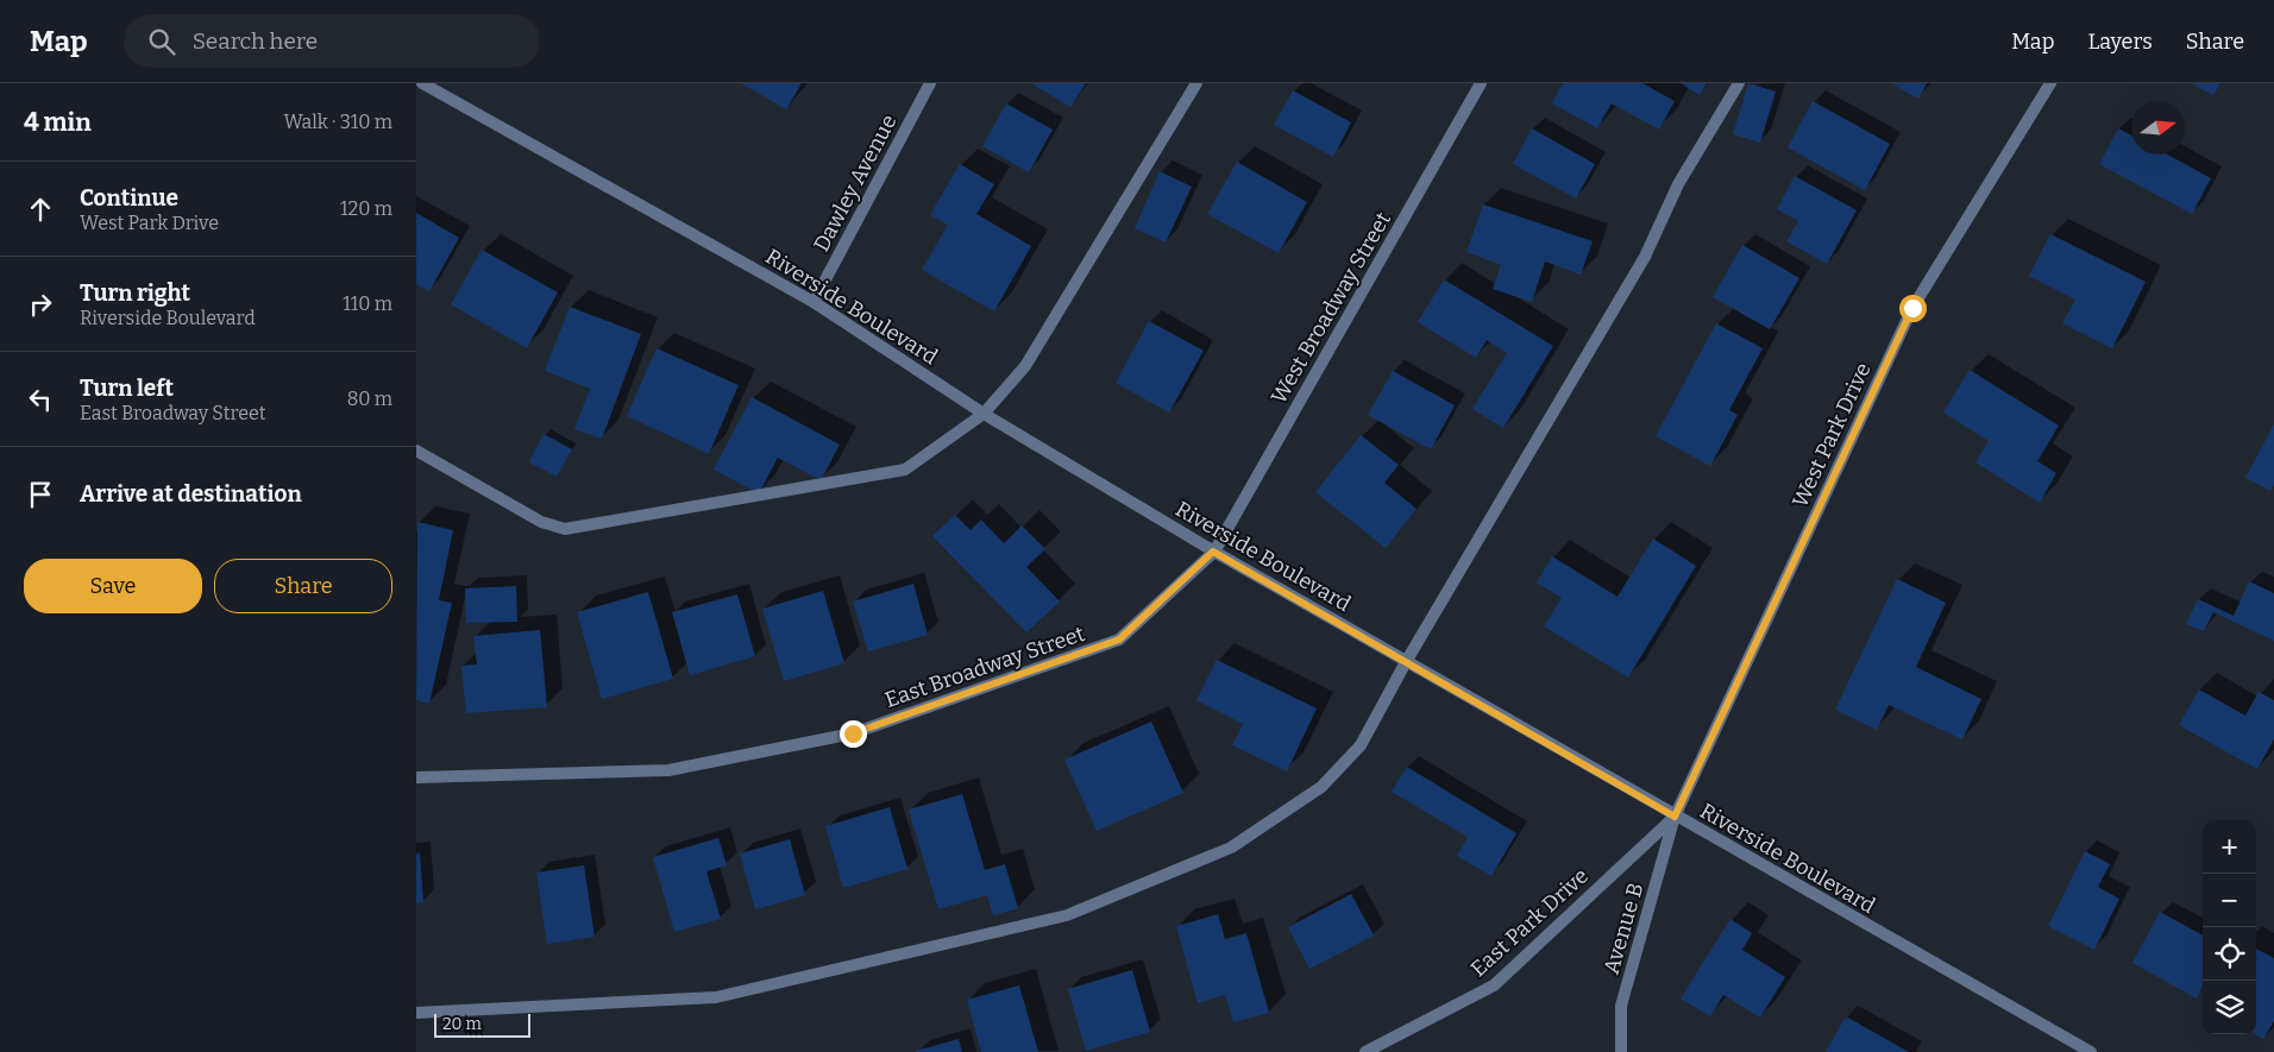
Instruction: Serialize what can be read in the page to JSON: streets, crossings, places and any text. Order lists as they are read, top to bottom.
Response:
{
  "streets": {
    "street": [
      "Dawley Avenue",
      "Riverside Boulevard",
      "West Broadway Street",
      "West Park Drive",
      "East Broadway Street",
      "East Park Drive",
      "Avenue B"
    ]
  },
  "crossings": [
    ["Dawley Avenue", "Riverside Boulevard"],
    ["Riverside Boulevard", "West Broadway Street"],
    ["Riverside Boulevard", "West Park Drive"],
    ["Riverside Boulevard", "East Broadway Street"],
    ["Riverside Boulevard", "East Park Drive"],
    ["Riverside Boulevard", "Avenue B"],
    ["West Broadway Street", "East Broadway Street"],
    ["West Park Drive", "East Park Drive"],
    ["West Park Drive", "Avenue B"],
    ["East Park Drive", "Avenue B"]
  ],
  "scale_bar": "20 m",
  "north": "right",
  "page": {
    "header": "Map",
    "search": "Search here",
    "nav": ["Map", "Layers", "Share"],
    "heading": ["4 min", "Walk · 310 m"],
    "list": [
      ["Continue", "West Park Drive", "120 m"],
      ["Turn right", "Riverside Boulevard", "110 m"],
      ["Turn left", "East Broadway Street", "80 m"],
      "Arrive at destination"
    ],
    "buttons": ["Save", "Share"],
    "map_buttons": ["+", "−"],
    "scale": "20 m"
  }
}
